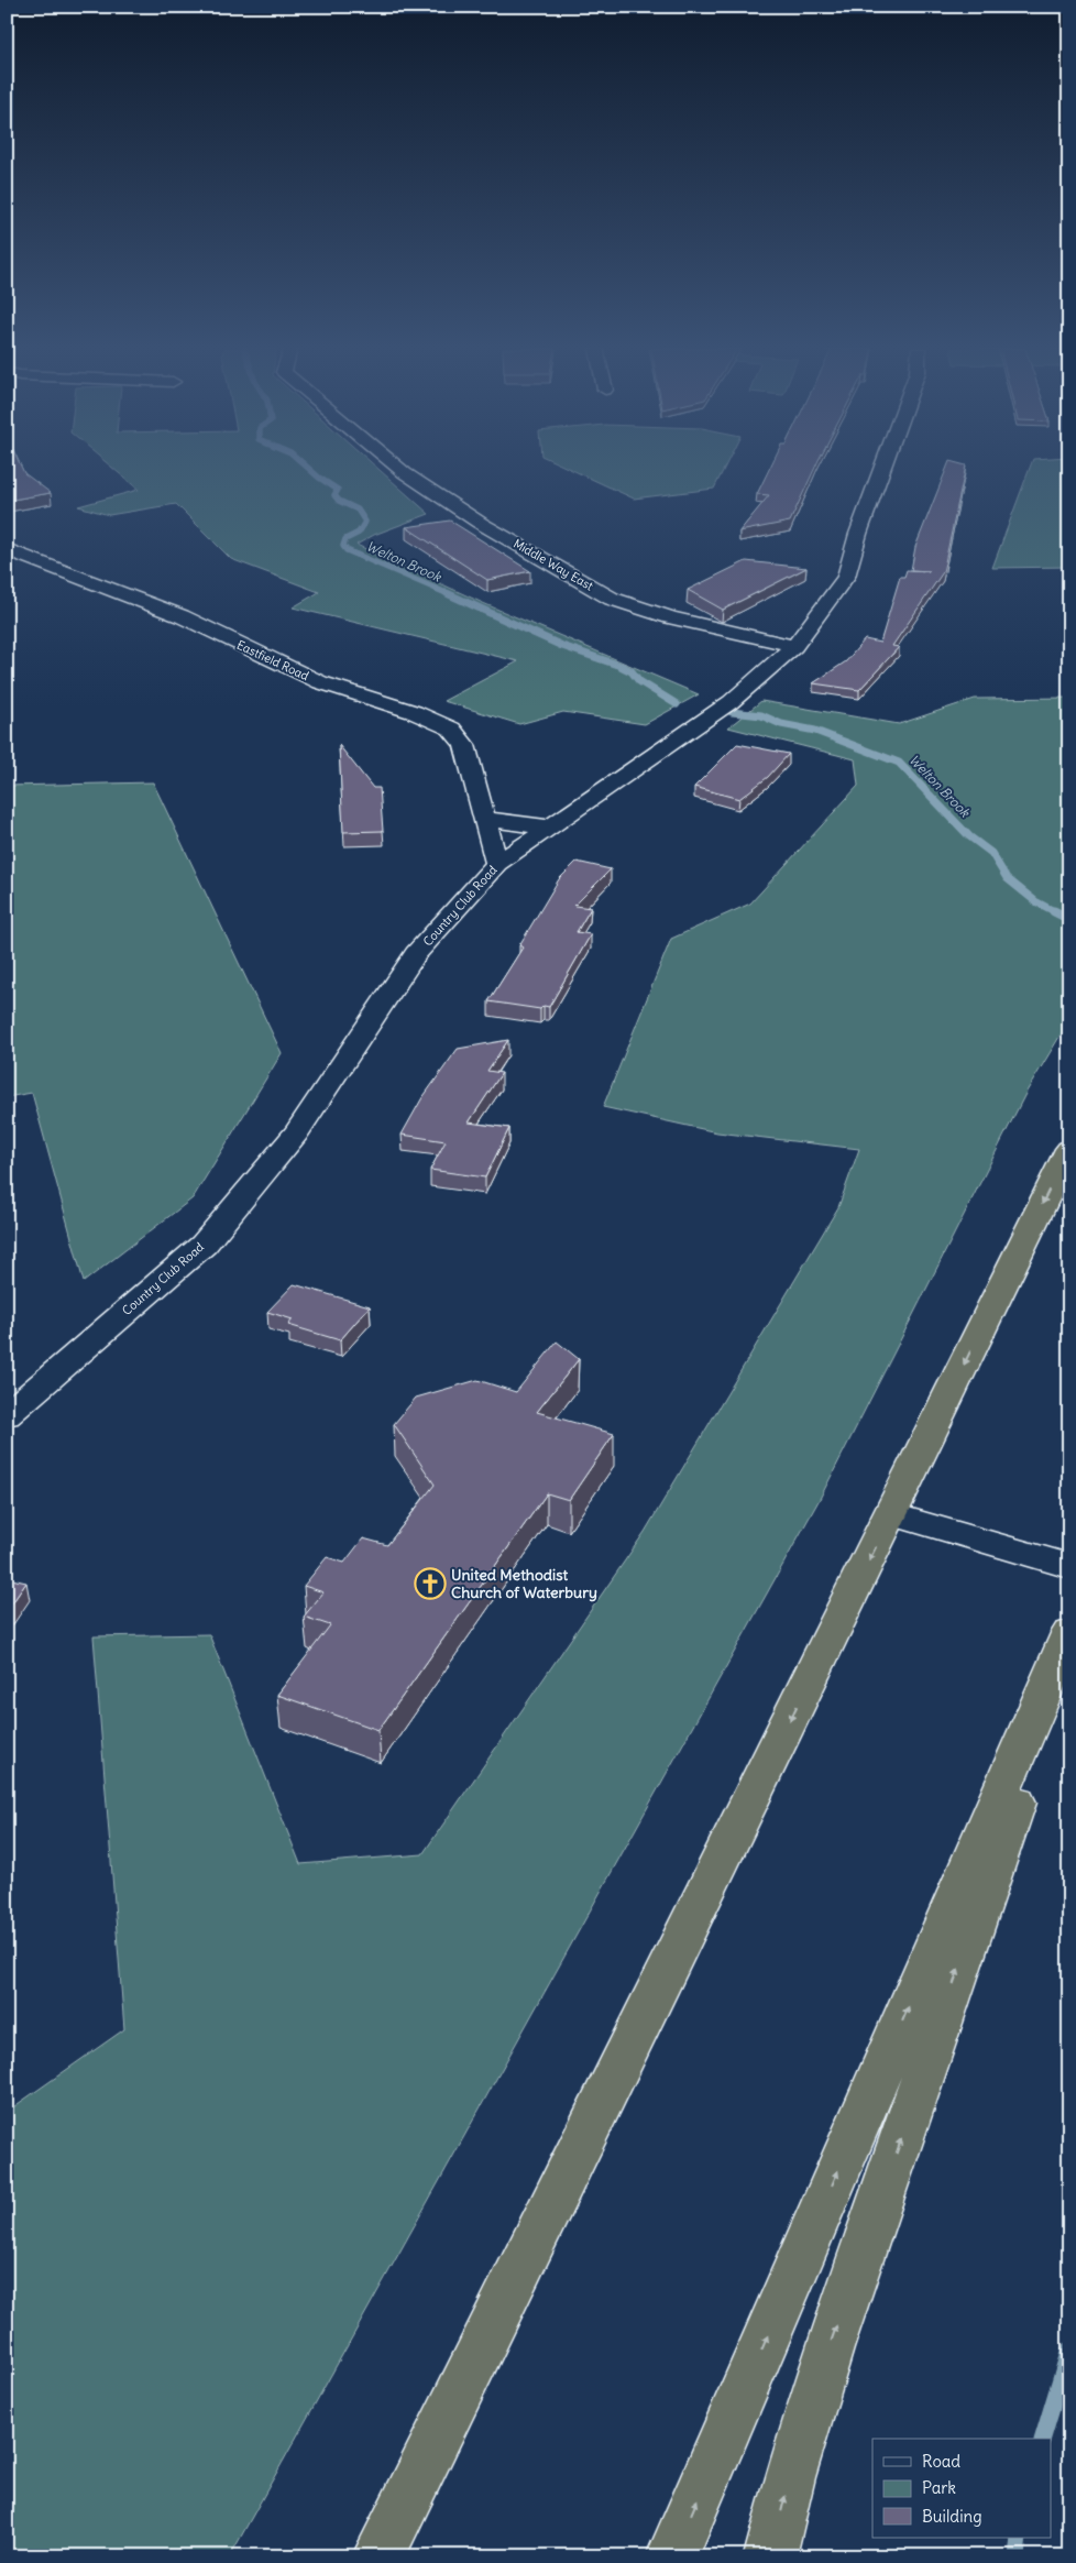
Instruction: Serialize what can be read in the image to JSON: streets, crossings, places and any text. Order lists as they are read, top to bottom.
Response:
{
  "streets": {
    "street": ["Middle Way East", "Eastfield Road", "Country Club Road"]
  },
  "crossings": [
    ["Middle Way East", "Country Club Road"],
    ["Eastfield Road", "Country Club Road"]
  ],
  "water": ["Welton Brook"],
  "places": {
    "church": ["United Methodist Church of Waterbury"]
  },
  "legend": ["Road", "Park", "Building"]
}
